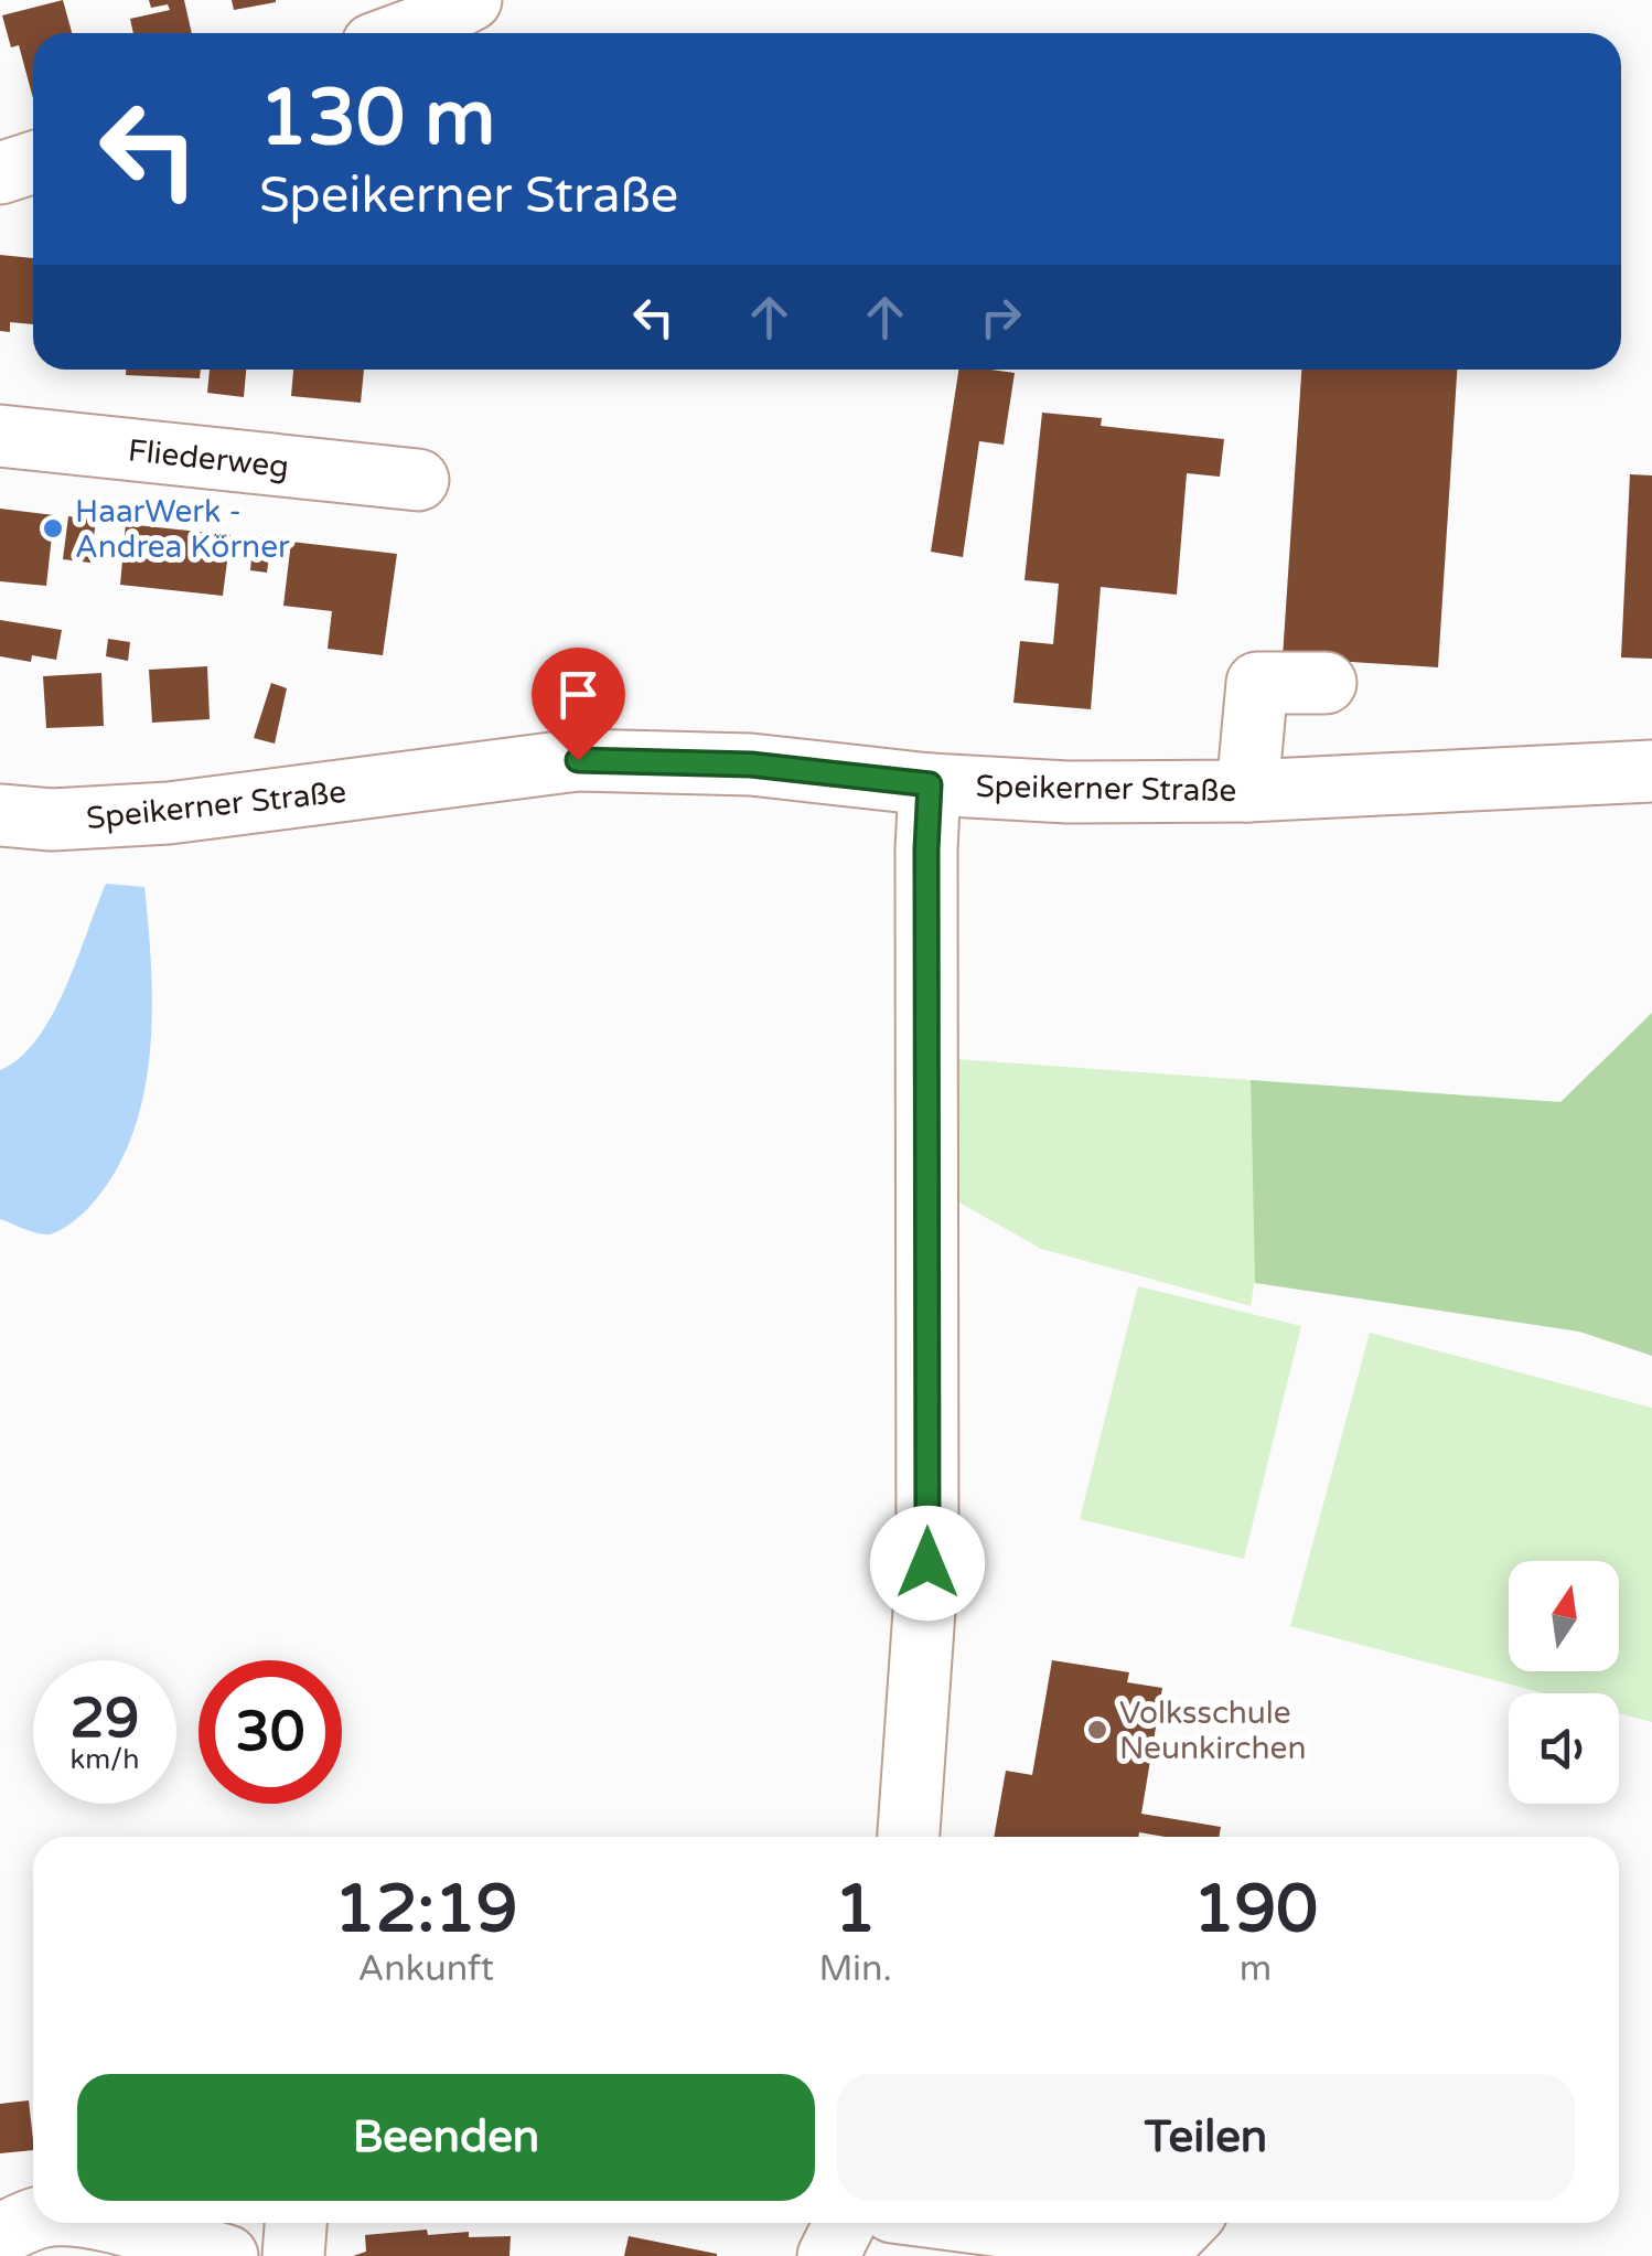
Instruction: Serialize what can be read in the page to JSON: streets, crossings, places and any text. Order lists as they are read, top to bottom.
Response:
{
  "streets": {
    "street": ["Fliederweg", "Speikerner Straße"]
  },
  "places": ["HaarWerk - Andrea Körner", "Volksschule Neunkirchen"],
  "north": "top",
  "page": {
    "turn": ["130 m", "Speikerner Straße"],
    "speed": "29 km/h",
    "limit": "30",
    "eta": [
      "12:19",
      "Ankunft",
      "1",
      "Min.",
      "190",
      "m"
    ],
    "buttons": ["Beenden", "Teilen"]
  }
}
